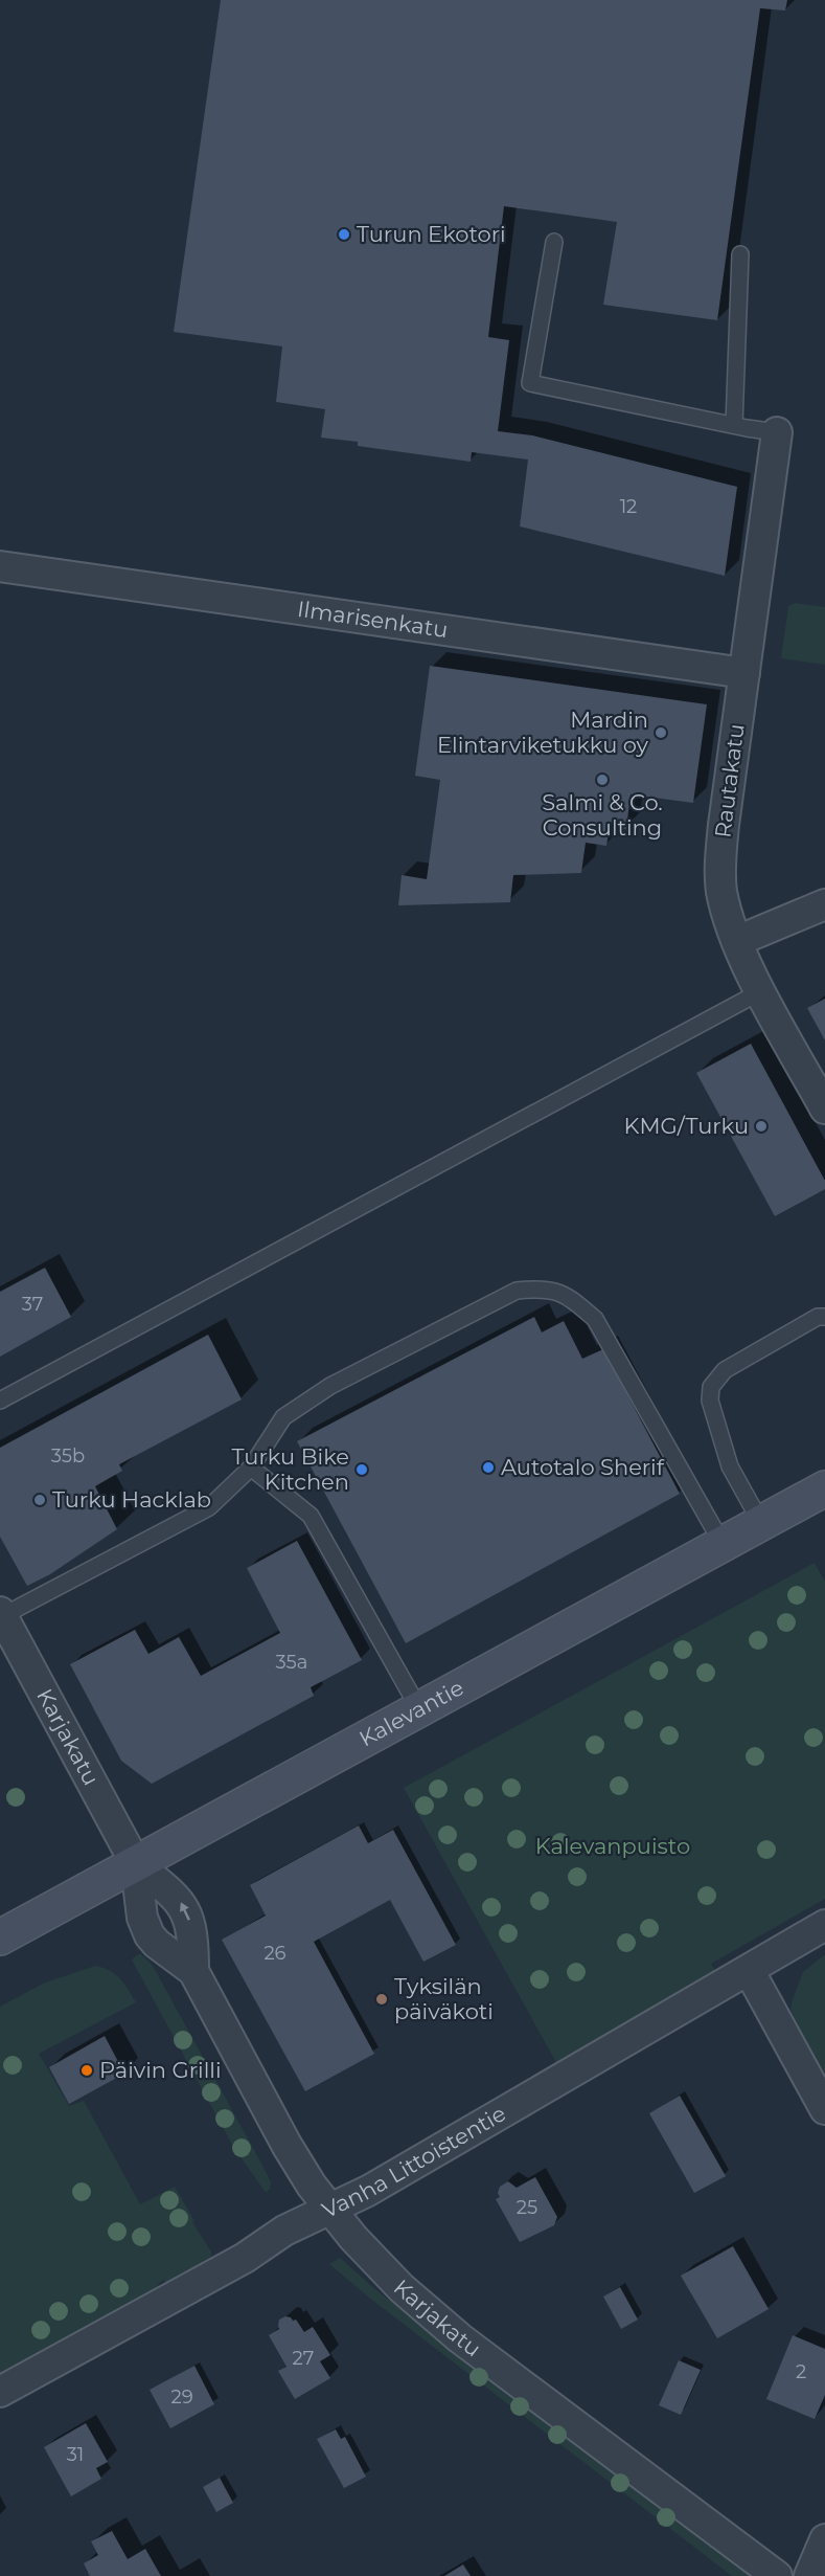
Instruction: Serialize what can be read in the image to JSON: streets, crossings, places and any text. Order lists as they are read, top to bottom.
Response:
{
  "streets": {
    "main road": ["Kalevantie"],
    "street": [
      "Ilmarisenkatu",
      "Rautakatu",
      "Karjakatu",
      "Vanha Littoistentie"
    ]
  },
  "crossings": [
    ["Ilmarisenkatu", "Rautakatu"],
    ["Kalevantie", "Karjakatu"],
    ["Karjakatu", "Vanha Littoistentie"]
  ],
  "parks": ["Kalevanpuisto"],
  "places": [
    "Turun Ekotori",
    "Mardin Elintarviketukku oy",
    "Salmi & Co. Consulting",
    "KMG/Turku",
    "Autotalo Sherif",
    "Turku Bike Kitchen",
    "Turku Hacklab",
    "Tyksilän päiväkoti",
    "Päivin Grilli"
  ],
  "house_numbers": [
    "12",
    "37",
    "35b",
    "35a",
    "26",
    "25",
    "27",
    "2",
    "29",
    "31"
  ]
}
